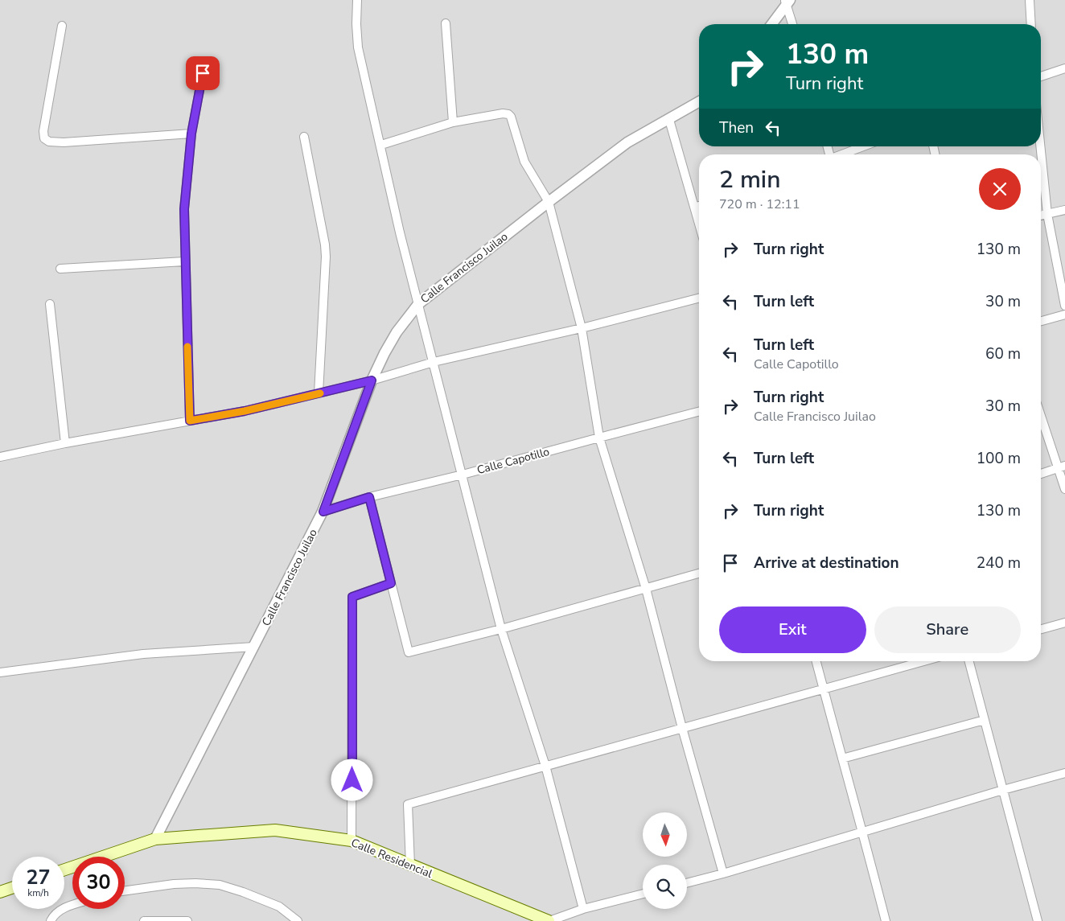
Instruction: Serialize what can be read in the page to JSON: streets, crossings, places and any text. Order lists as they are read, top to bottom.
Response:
{
  "streets": {
    "main road": ["Calle Residencial"],
    "street": ["Calle Francisco Juilao", "Calle Capotillo"]
  },
  "crossings": [
    ["Calle Francisco Juilao", "Calle Capotillo"],
    ["Calle Francisco Juilao", "Calle Residencial"]
  ],
  "north": "bottom",
  "page": {
    "turn": ["130 m", "Turn right"],
    "then": "Then",
    "heading": ["2 min", "720 m · 12:11"],
    "list": [
      {
        "name": "Turn right",
        "value": "130 m"
      },
      {
        "name": "Turn left",
        "value": "30 m"
      },
      {
        "name": "Turn left",
        "note": "Calle Capotillo",
        "value": "60 m"
      },
      {
        "name": "Turn right",
        "note": "Calle Francisco Juilao",
        "value": "30 m"
      },
      {
        "name": "Turn left",
        "value": "100 m"
      },
      {
        "name": "Turn right",
        "value": "130 m"
      },
      {
        "name": "Arrive at destination",
        "value": "240 m"
      }
    ],
    "buttons": ["Exit", "Share"],
    "speed": "27 km/h",
    "limit": "30"
  }
}
